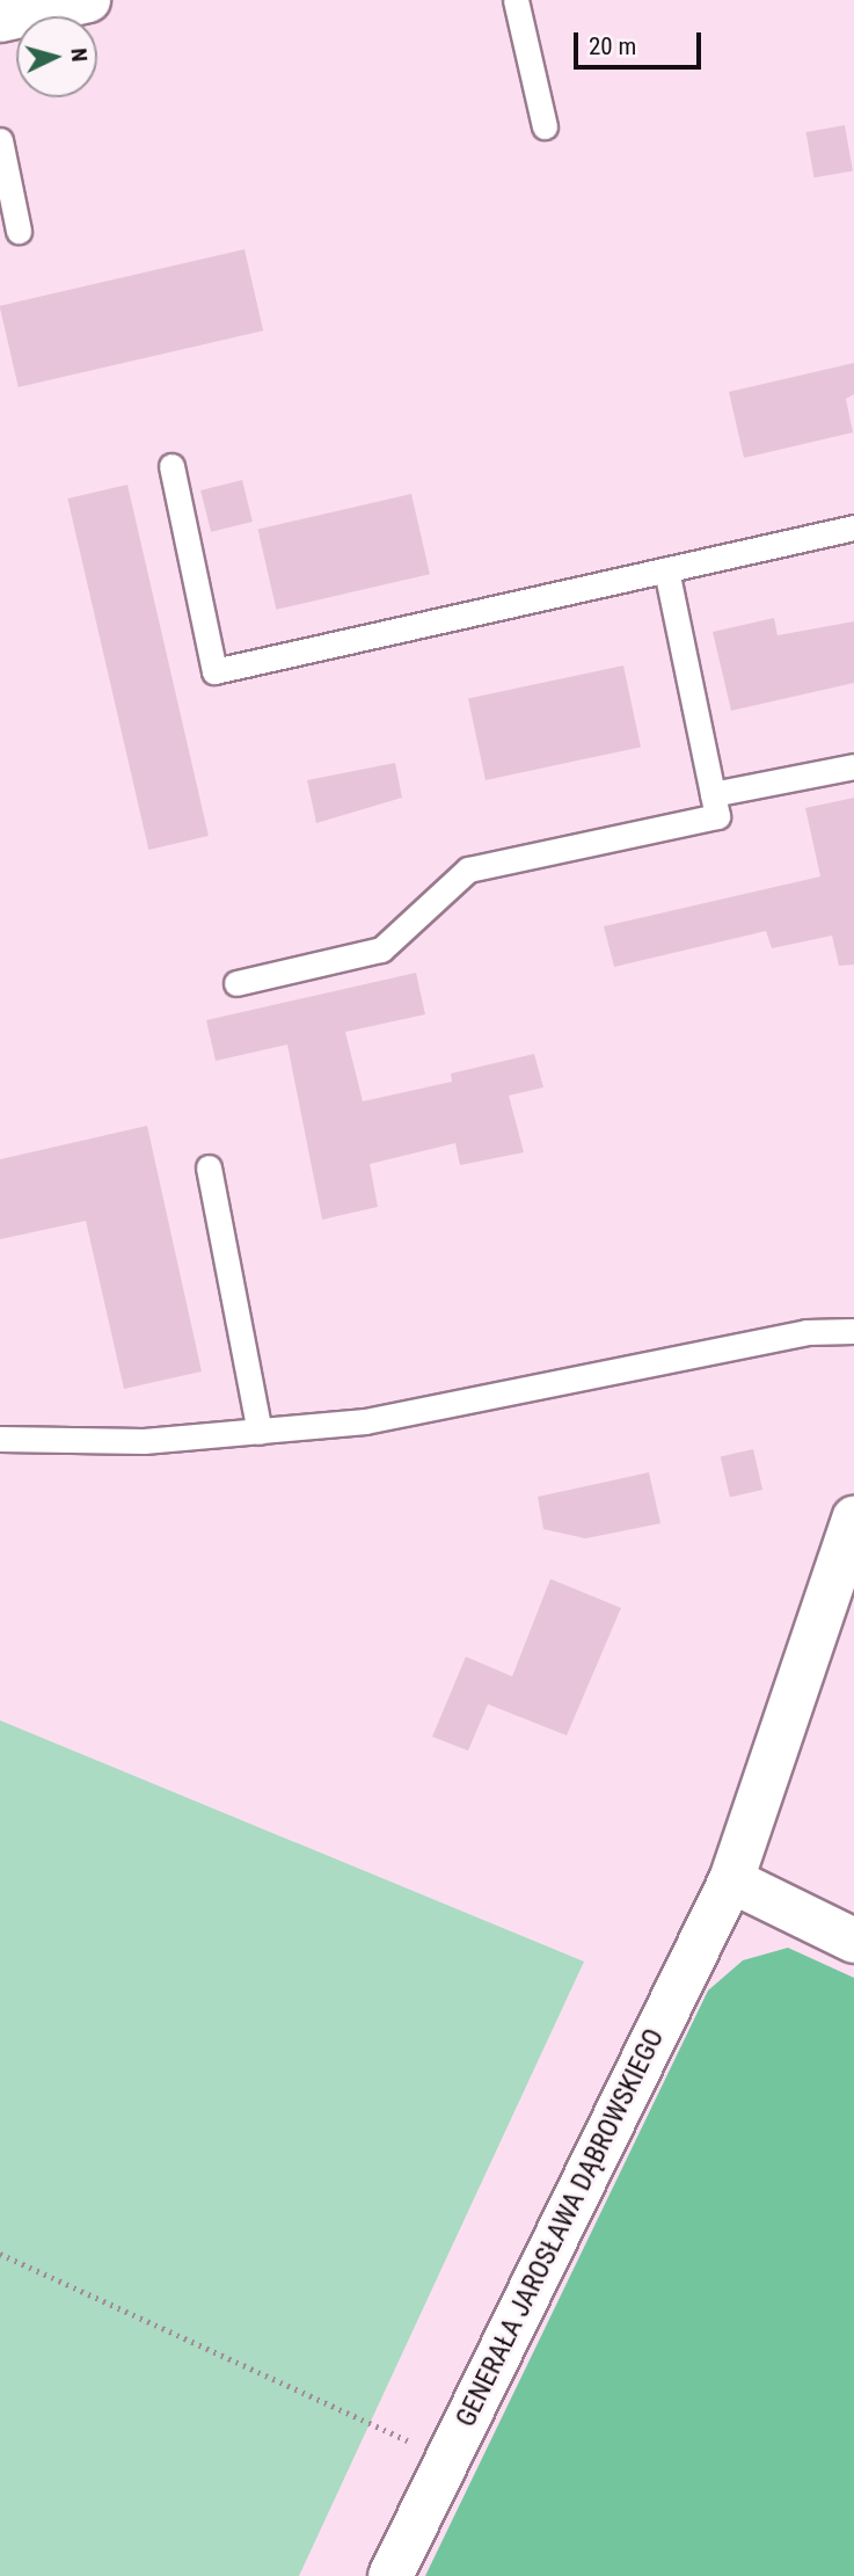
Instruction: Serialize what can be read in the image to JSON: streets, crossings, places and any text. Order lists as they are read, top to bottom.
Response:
{
  "streets": {
    "street": ["GENERAŁA JAROSŁAWA DĄBROWSKIEGO"]
  },
  "scale_bar": "20 m",
  "north": "right"
}
